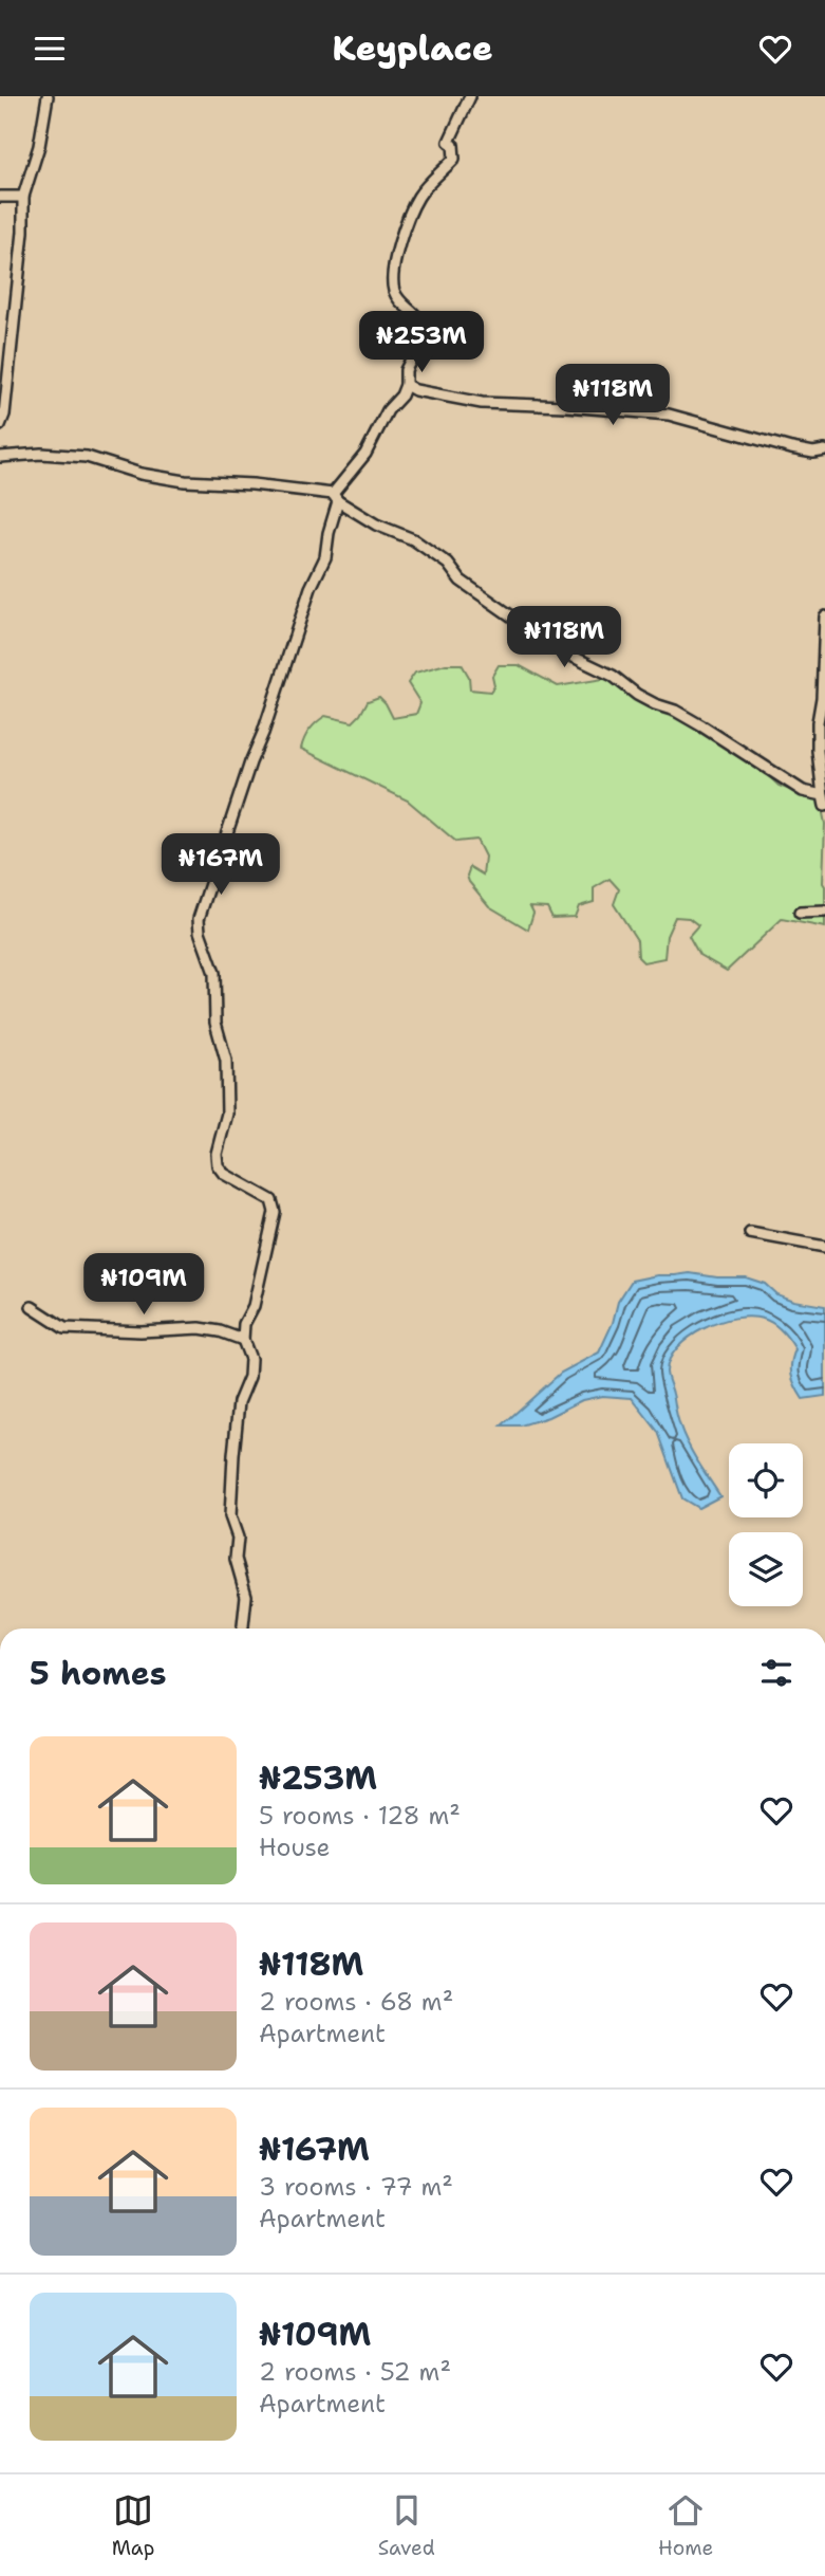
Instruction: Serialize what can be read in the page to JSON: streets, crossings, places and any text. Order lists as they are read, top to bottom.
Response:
{
  "page": {
    "header": "Keyplace",
    "price": [
      "₦253M",
      "₦118M",
      "₦118M",
      "₦167M",
      "₦109M"
    ],
    "heading": "5 homes",
    "list": [
      {
        "name": "₦253M",
        "note": "5 rooms · 128 m² · House"
      },
      {
        "name": "₦118M",
        "note": "2 rooms · 68 m² · Apartment"
      },
      {
        "name": "₦167M",
        "note": "3 rooms · 77 m² · Apartment"
      },
      {
        "name": "₦109M",
        "note": "2 rooms · 52 m² · Apartment"
      }
    ],
    "tabs": ["Map", "Saved", "Home"]
  }
}
